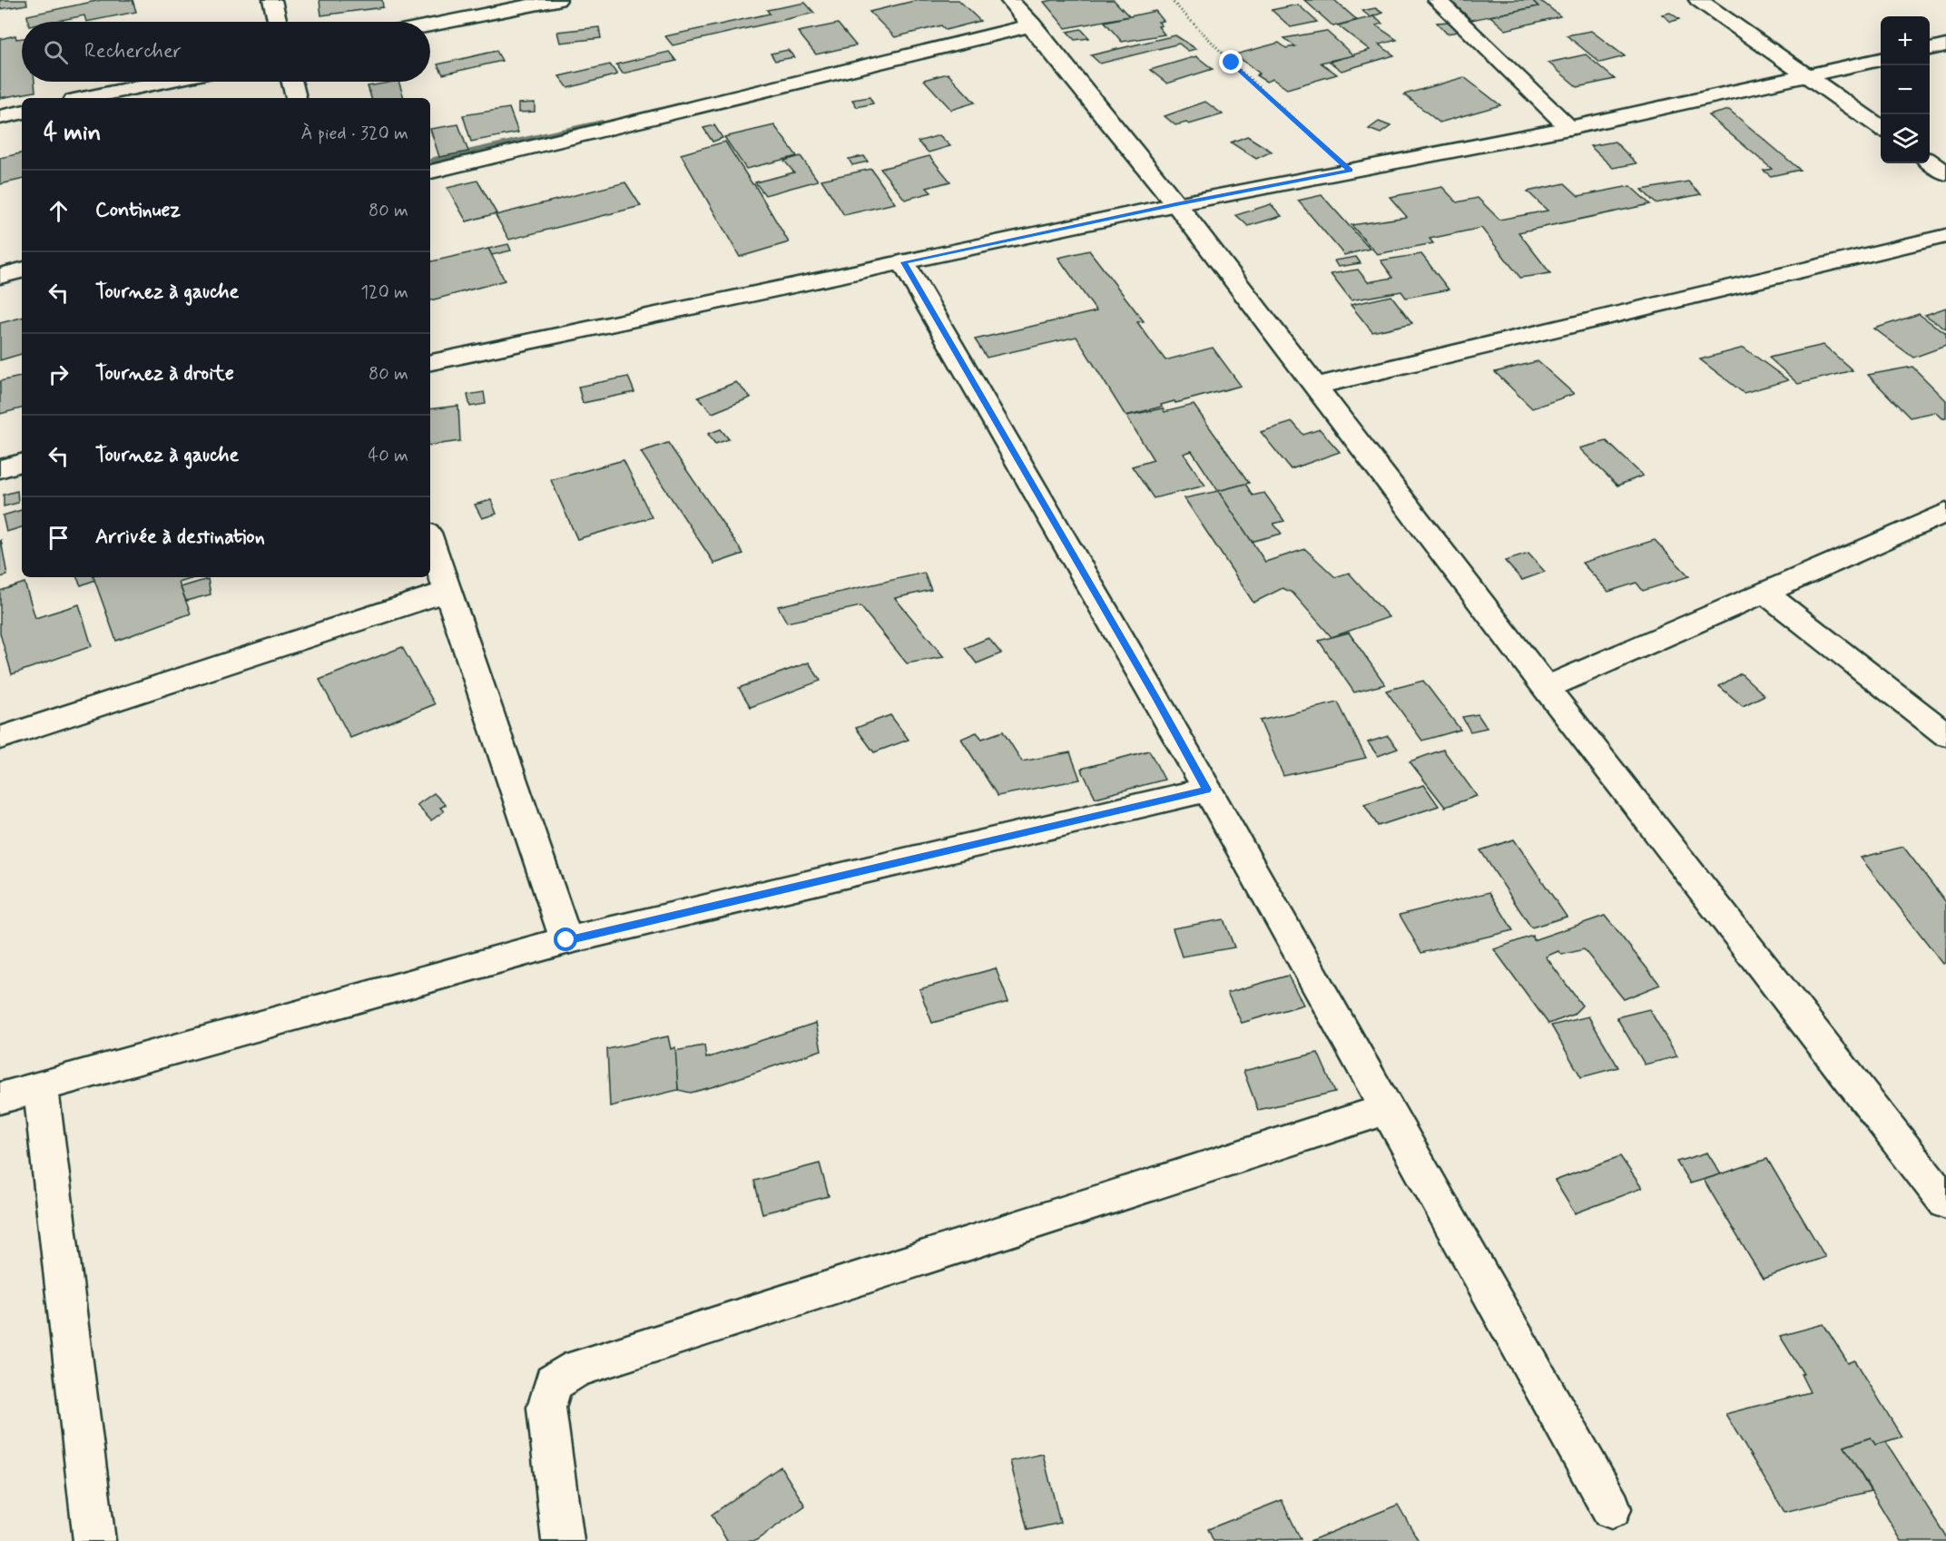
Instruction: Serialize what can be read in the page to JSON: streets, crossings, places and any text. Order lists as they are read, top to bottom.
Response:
{
  "page": {
    "map_buttons": ["+", "−"],
    "search": "Rechercher",
    "heading": ["4 min", "À pied · 320 m"],
    "list": [
      ["Continuez", "80 m"],
      ["Tournez à gauche", "120 m"],
      ["Tournez à droite", "80 m"],
      ["Tournez à gauche", "40 m"],
      "Arrivée à destination"
    ]
  }
}
